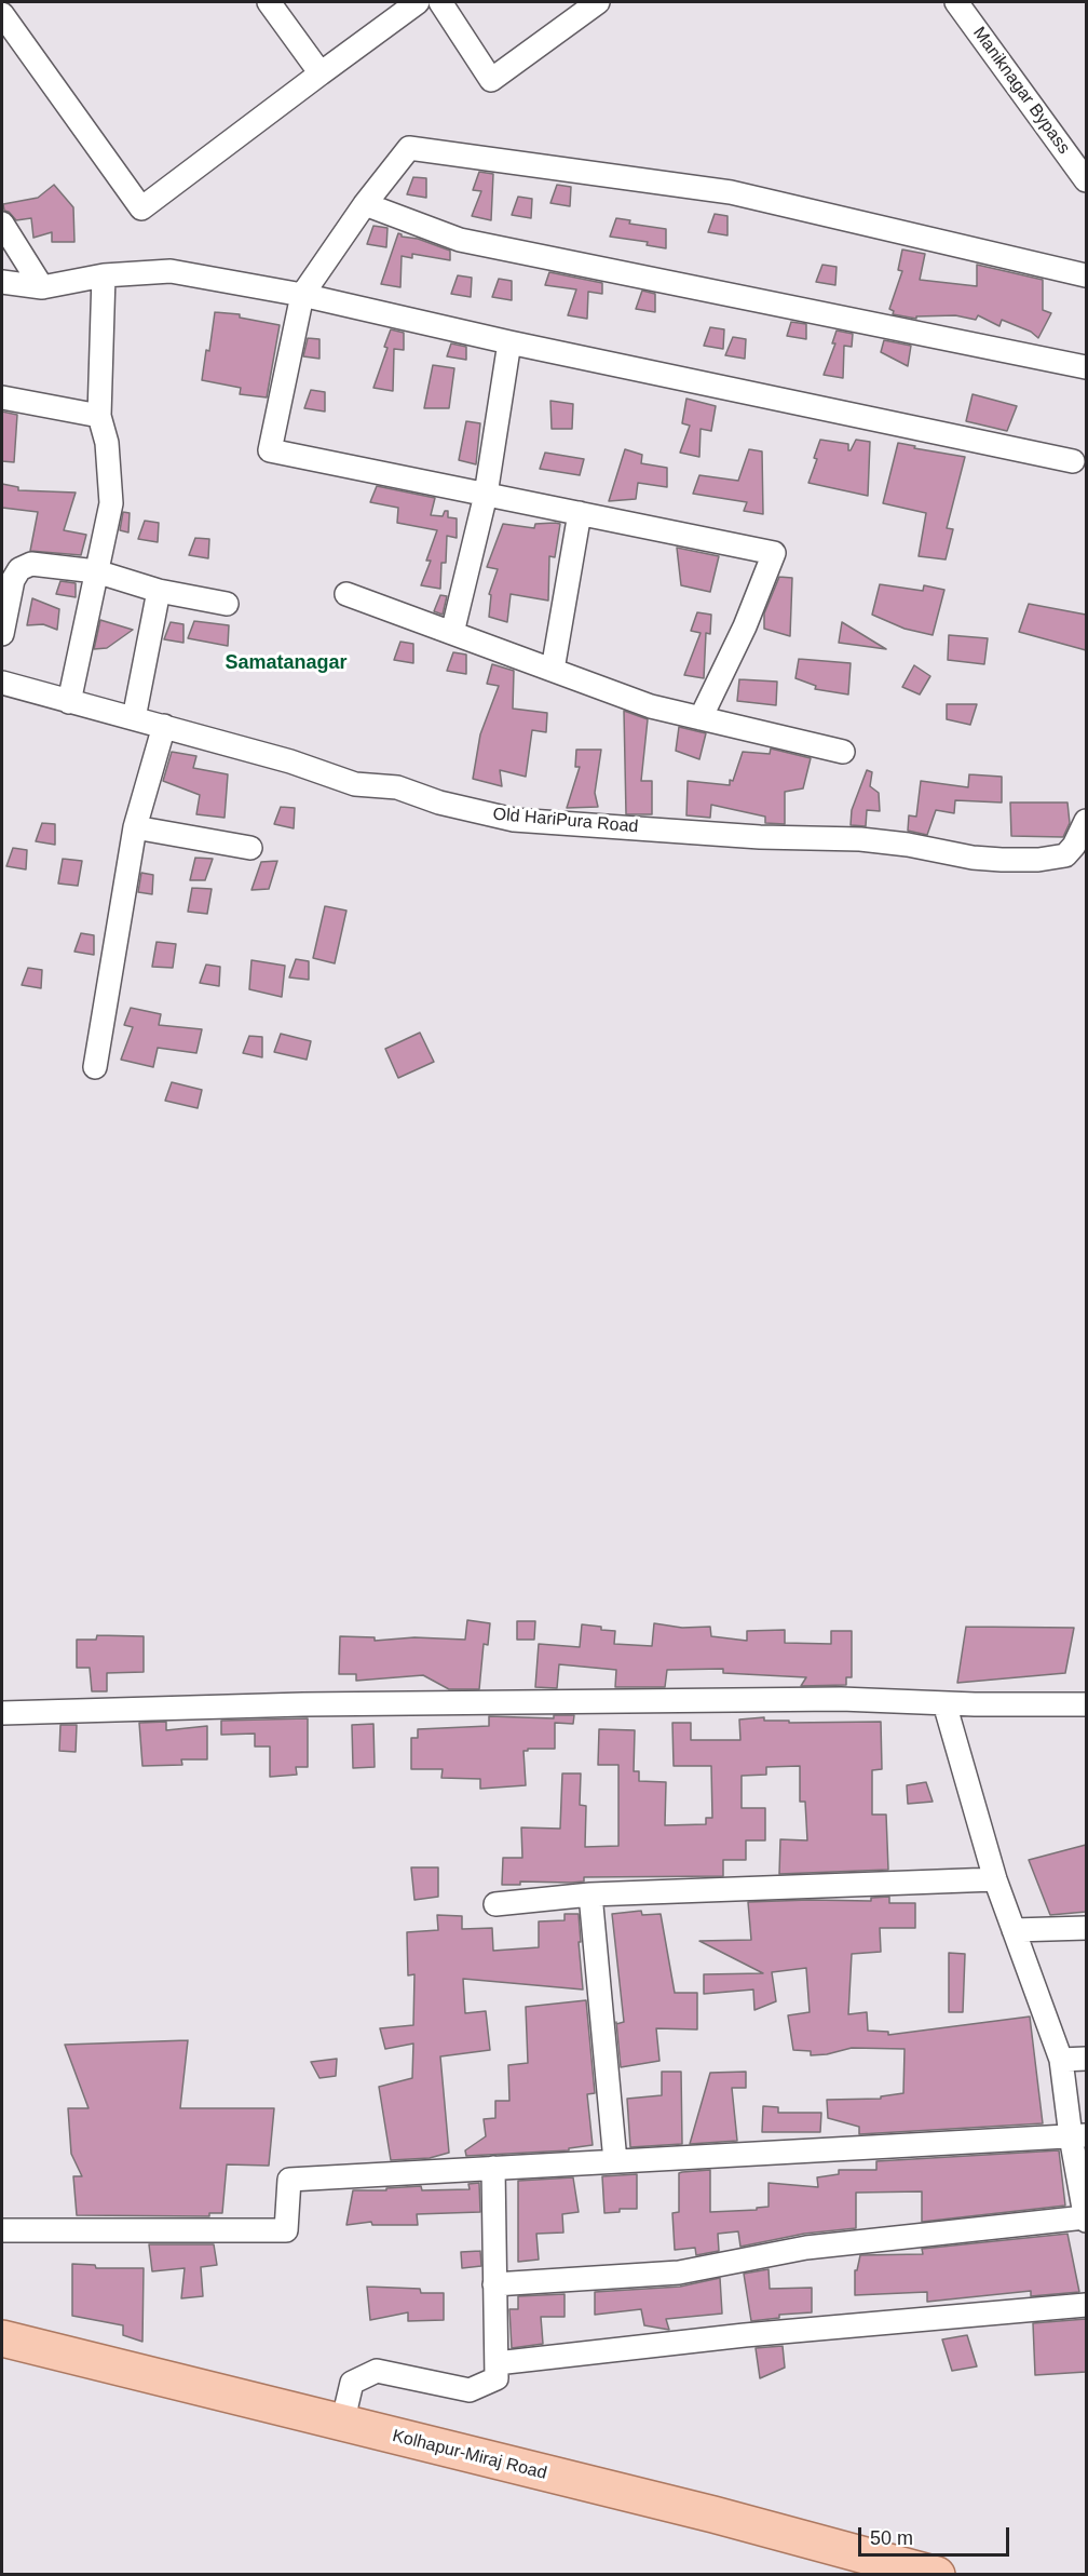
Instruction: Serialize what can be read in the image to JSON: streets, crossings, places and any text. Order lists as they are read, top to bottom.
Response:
{
  "streets": {
    "main road": ["Kolhapur-Miraj Road"],
    "street": ["Maniknagar Bypass", "Old HariPura Road"]
  },
  "districts": ["Samatanagar"],
  "scale_bar": "50 m"
}
